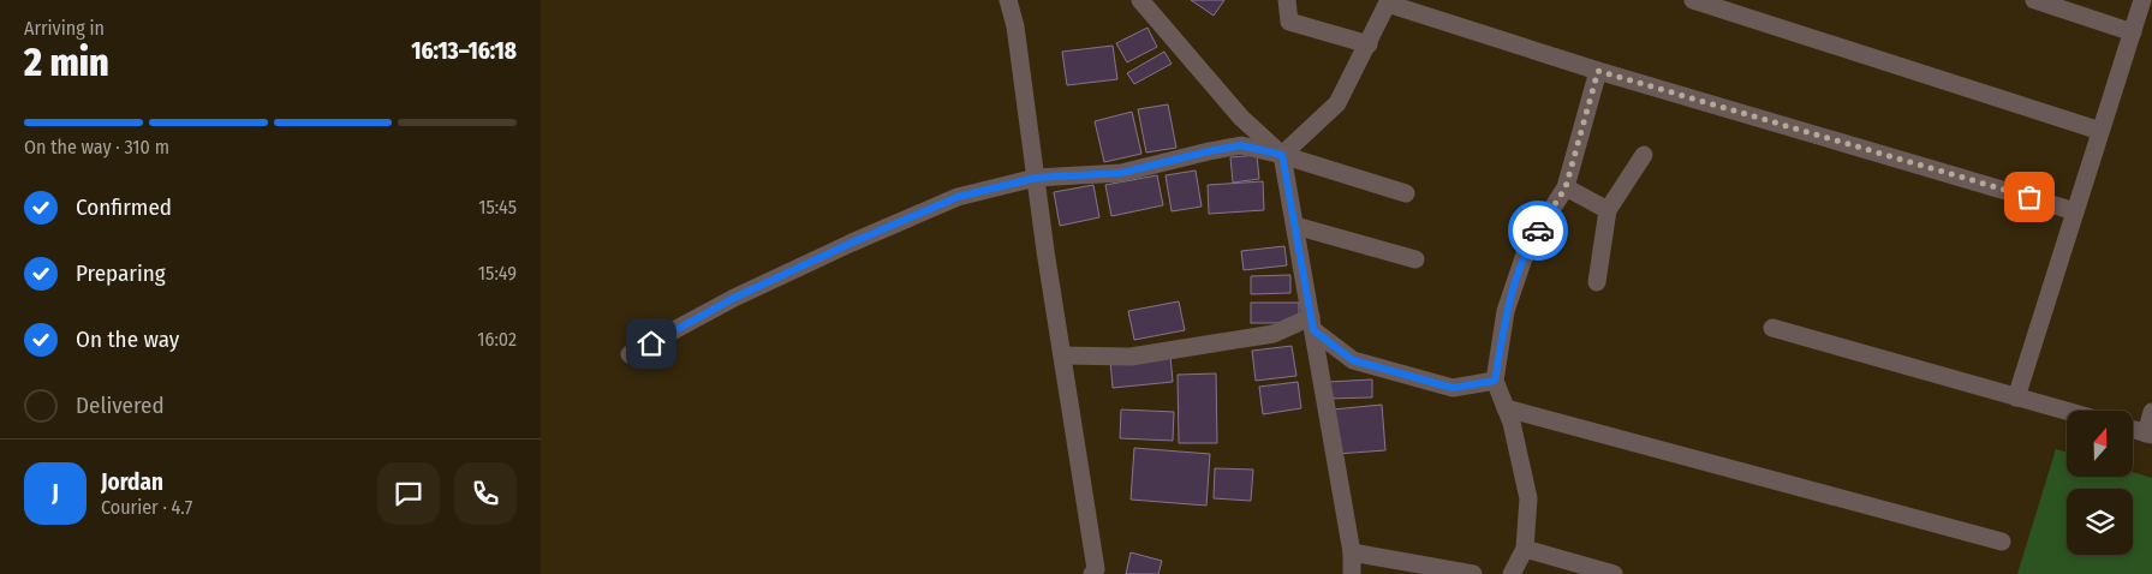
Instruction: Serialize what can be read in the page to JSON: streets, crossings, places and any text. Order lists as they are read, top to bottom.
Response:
{
  "north": "top",
  "page": {
    "heading": ["2 min", "Arriving in", "16:13–16:18"],
    "panel": ["Jordan", "Courier · 4.7"],
    "bar": "On the way · 310 m",
    "list": [
      ["Confirmed", "15:45"],
      ["Preparing", "15:49"],
      ["On the way", "16:02"],
      "Delivered"
    ],
    "round": "J"
  }
}
